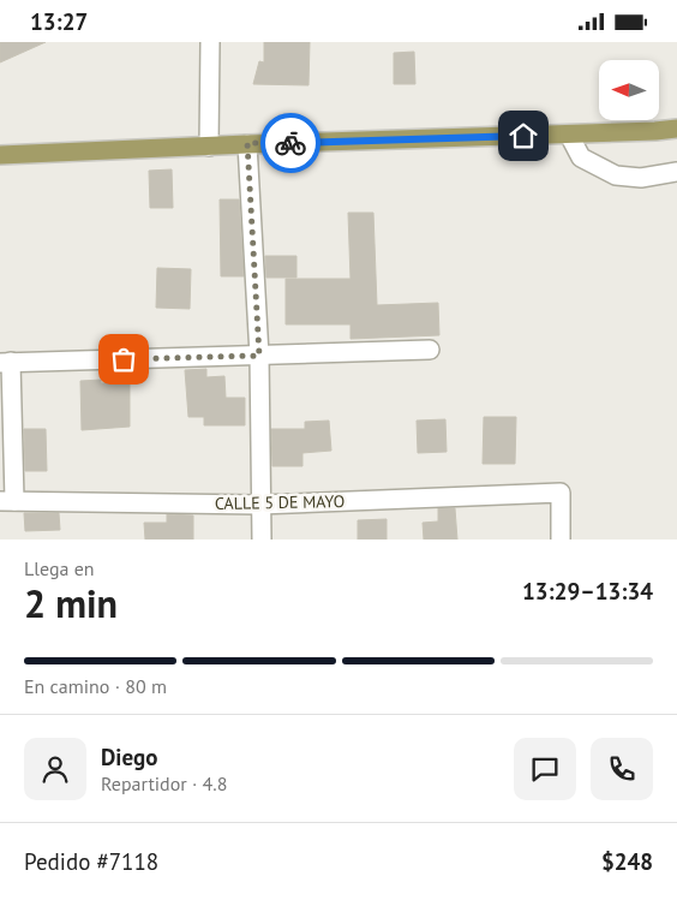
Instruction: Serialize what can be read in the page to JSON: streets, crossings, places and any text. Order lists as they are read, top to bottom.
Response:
{
  "streets": {
    "street": ["CALLE 5 DE MAYO"]
  },
  "north": "left",
  "page": {
    "status": "13:27",
    "heading": ["2 min", "Llega en", "13:29–13:34"],
    "panel": [
      "Diego",
      "Repartidor · 4.8",
      "Pedido #7118",
      "$248"
    ],
    "bar": "En camino · 80 m"
  }
}
